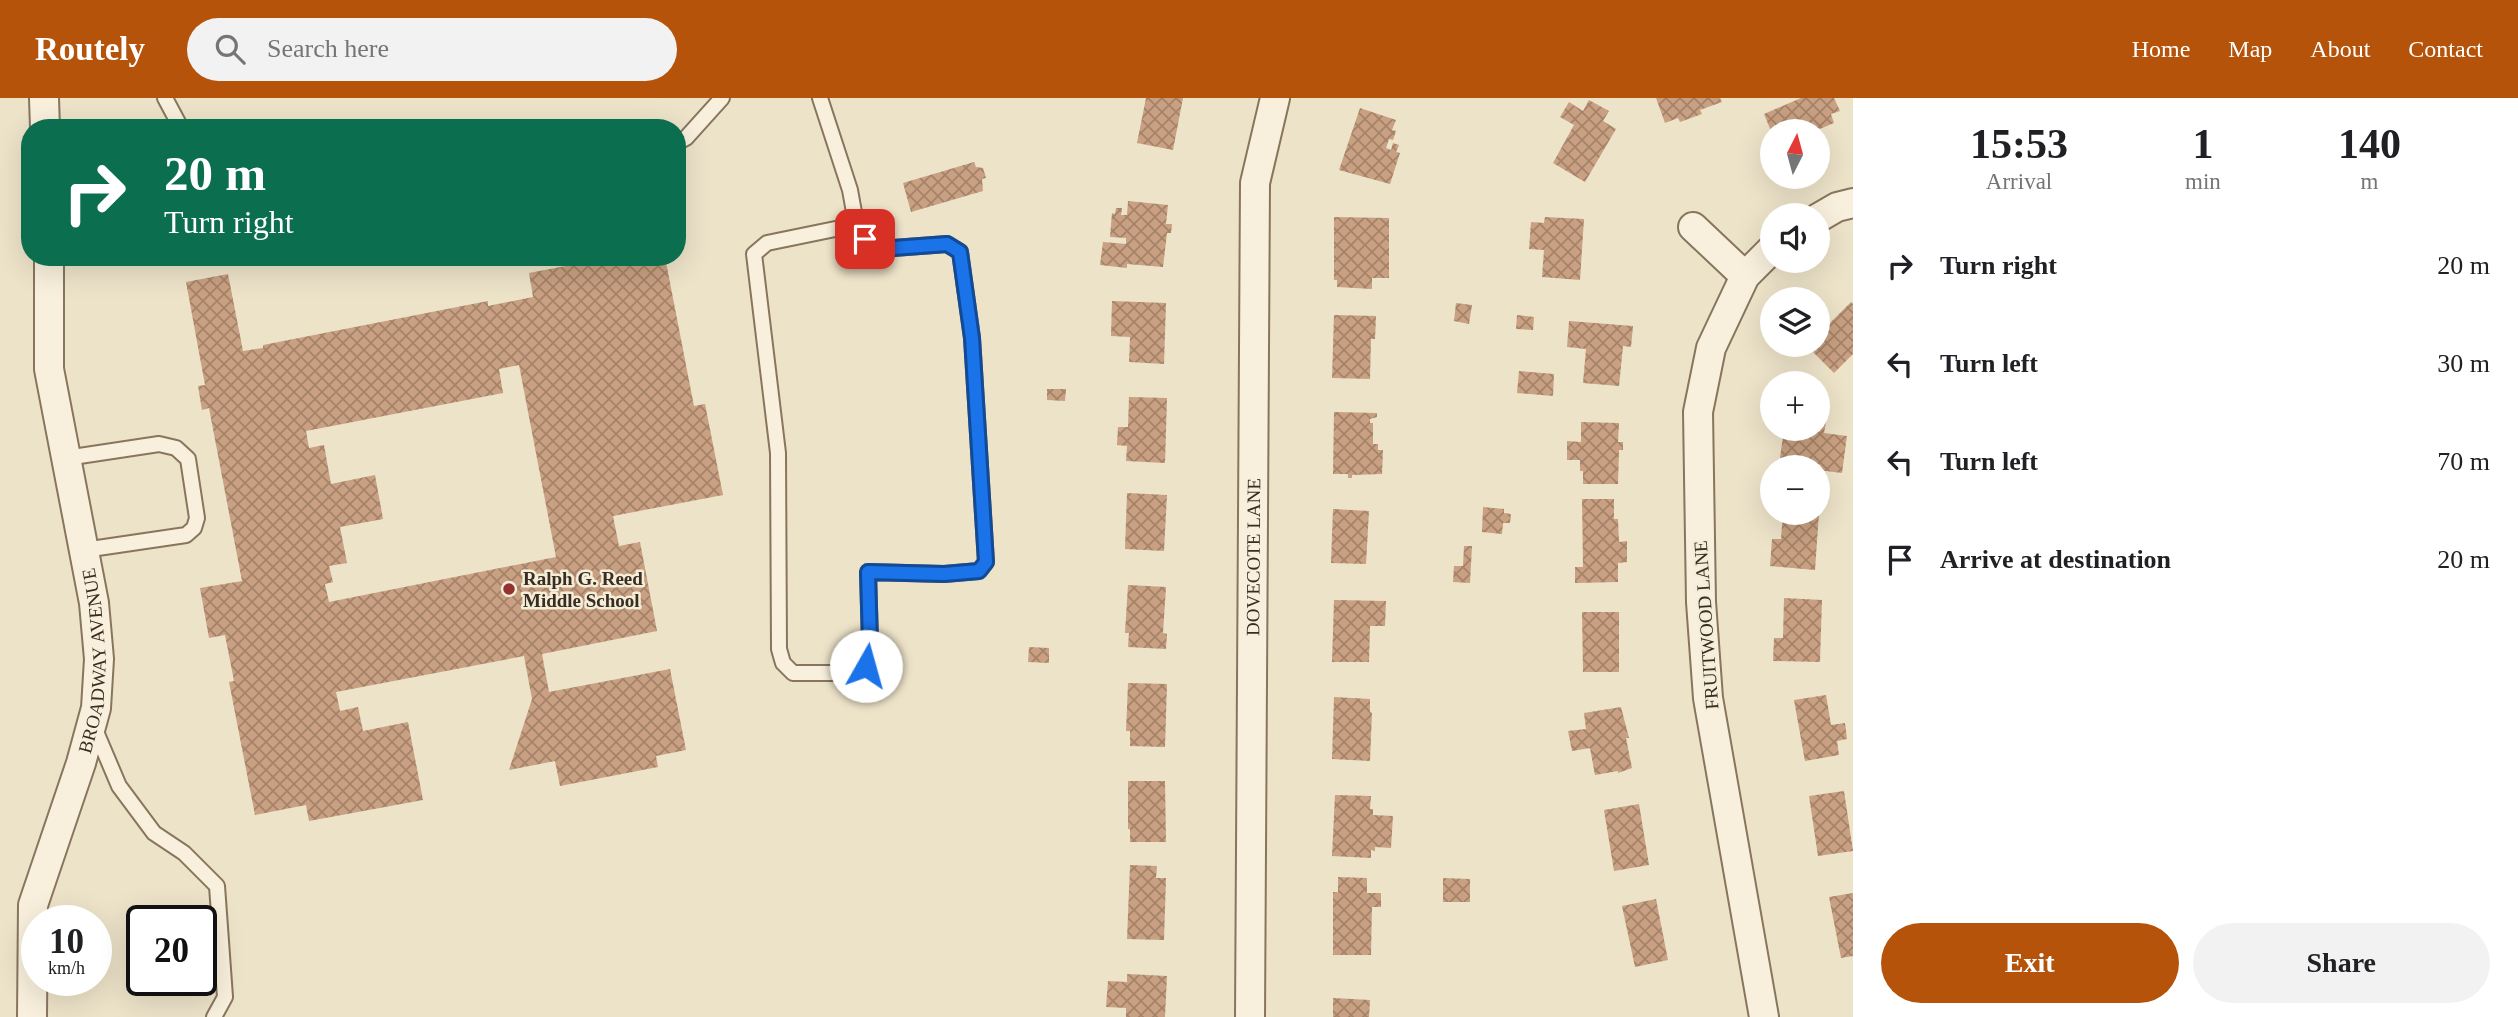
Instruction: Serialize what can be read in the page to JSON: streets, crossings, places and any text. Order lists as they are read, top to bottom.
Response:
{
  "streets": {
    "street": ["DOVECOTE LANE", "FRUITWOOD LANE", "BROADWAY AVENUE"]
  },
  "places": ["Ralph G. Reed Middle School"],
  "north": "top",
  "page": {
    "header": "Routely",
    "search": "Search here",
    "nav": [
      "Home",
      "Map",
      "About",
      "Contact"
    ],
    "eta": [
      "15:53",
      "Arrival",
      "1",
      "min",
      "140",
      "m"
    ],
    "map_buttons": ["+", "−"],
    "turn": ["20 m", "Turn right"],
    "list": [
      {
        "name": "Turn right",
        "value": "20 m"
      },
      {
        "name": "Turn left",
        "value": "30 m"
      },
      {
        "name": "Turn left",
        "value": "70 m"
      },
      {
        "name": "Arrive at destination",
        "value": "20 m"
      }
    ],
    "speed": "10 km/h",
    "limit": "20",
    "buttons": ["Exit", "Share"]
  }
}
